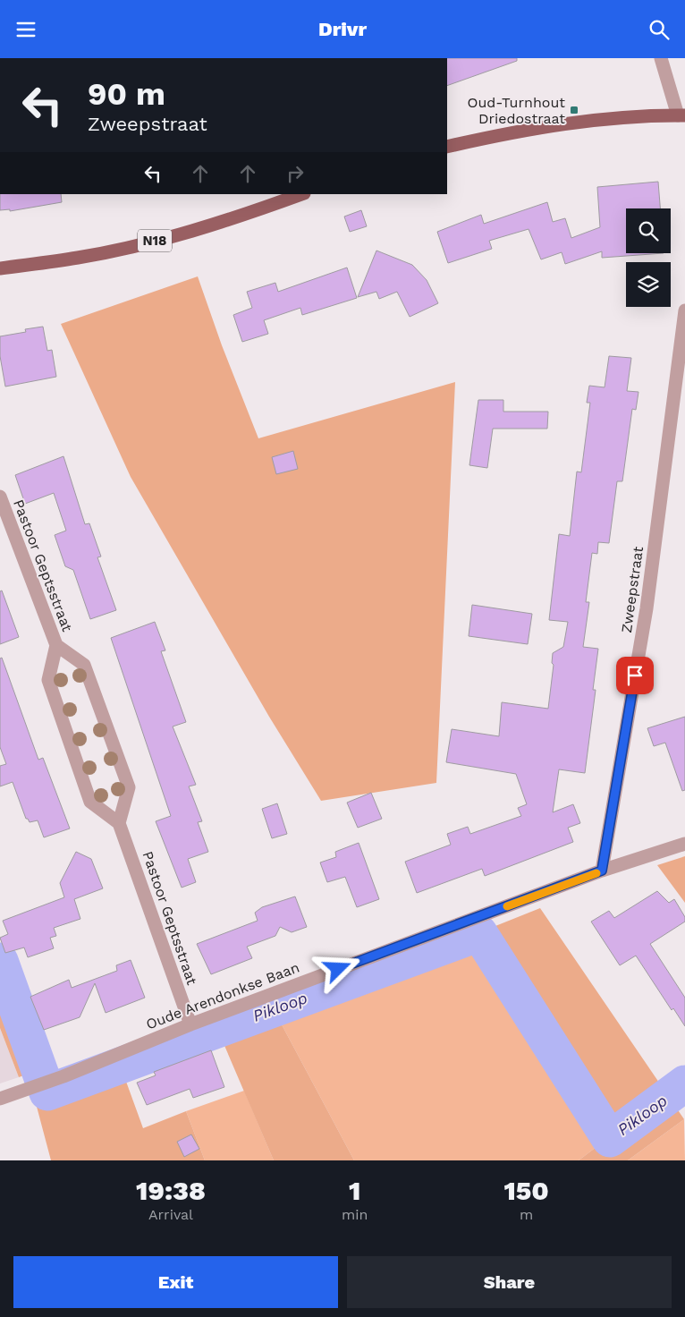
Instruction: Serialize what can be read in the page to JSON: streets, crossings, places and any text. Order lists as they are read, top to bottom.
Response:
{
  "streets": {
    "main road": ["N18"],
    "street": ["Pastoor Geptsstraat", "Zweepstraat", "Oude Arendonkse Baan"]
  },
  "crossings": [
    ["Pastoor Geptsstraat", "Oude Arendonkse Baan"],
    ["Zweepstraat", "Oude Arendonkse Baan"]
  ],
  "water": ["Pikloop"],
  "places": {
    "transit": ["Oud-Turnhout Driedostraat"]
  },
  "page": {
    "header": "Drivr",
    "turn": ["90 m", "Zweepstraat"],
    "eta": [
      "19:38",
      "Arrival",
      "1",
      "min",
      "150",
      "m"
    ],
    "buttons": ["Exit", "Share"]
  }
}
